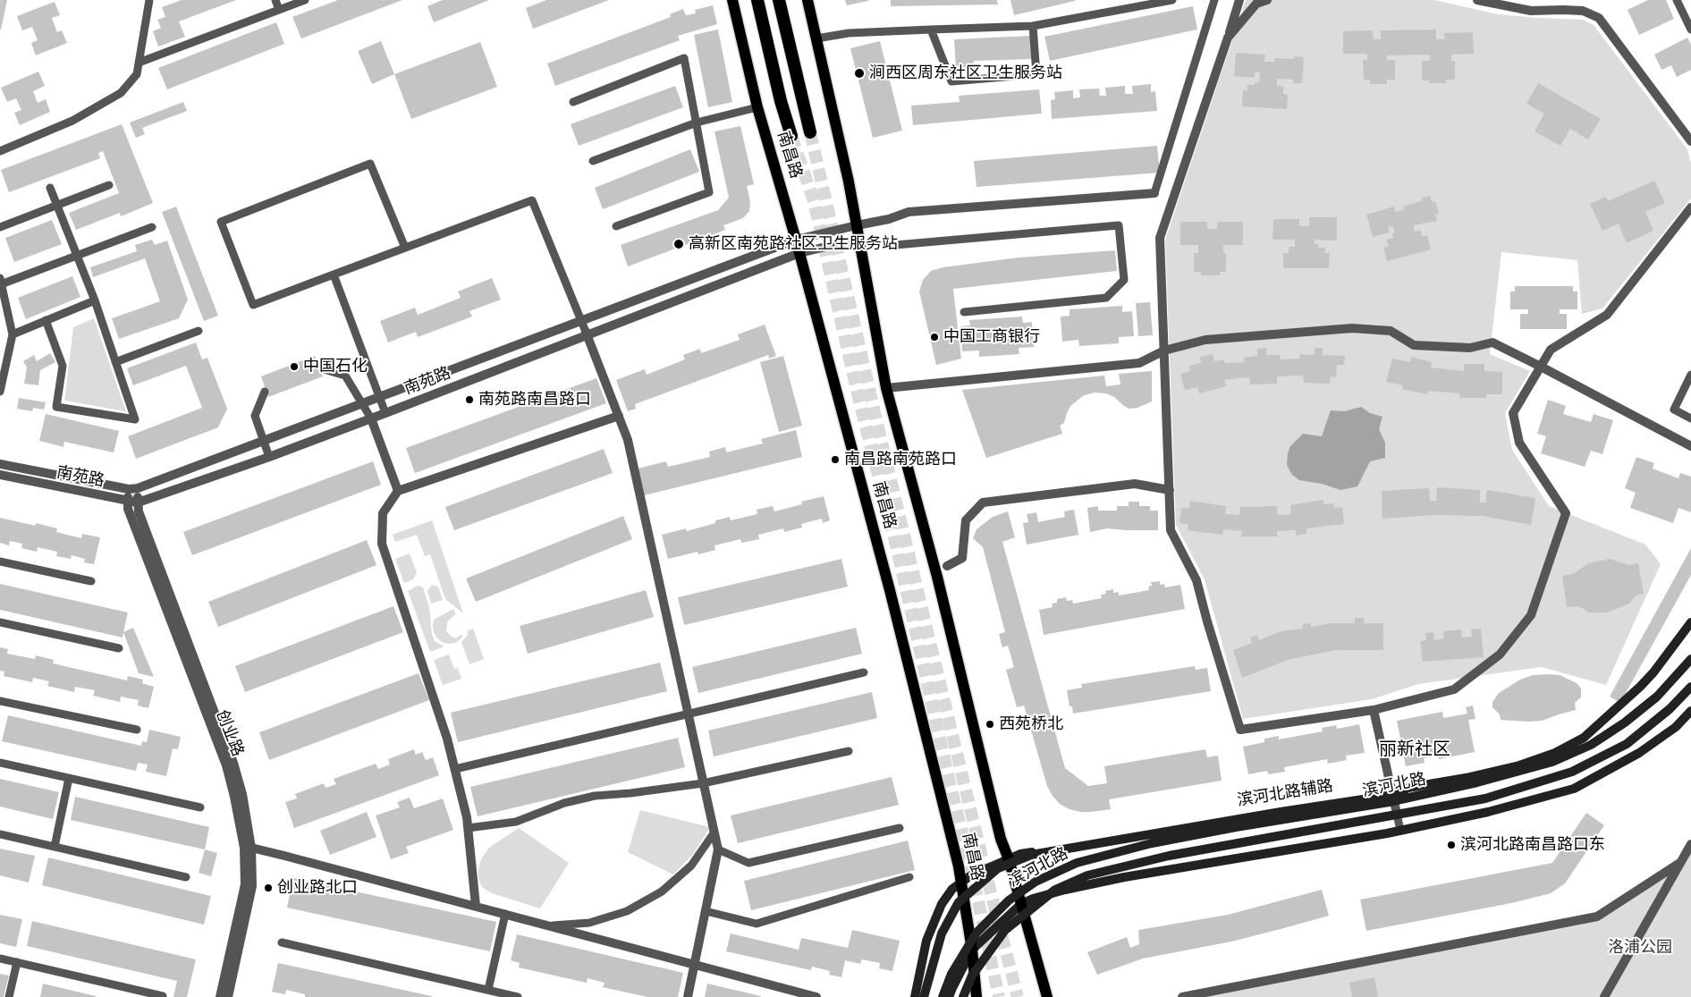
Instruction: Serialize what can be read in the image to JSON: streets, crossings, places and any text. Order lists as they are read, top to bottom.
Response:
{
  "streets": {
    "highway": ["南昌路"],
    "main road": ["滨河北路", "滨河北路辅路"],
    "street": ["南苑路", "创业路"]
  },
  "crossings": [
    ["南昌路", "南苑路"],
    ["南昌路", "滨河北路辅路"],
    ["南苑路", "创业路"]
  ],
  "districts": ["丽新社区"],
  "parks": ["洛浦公园"],
  "places": [
    "涧西区周东社区卫生服务站",
    "高新区南苑路社区卫生服务站",
    "中国工商银行",
    "中国石化",
    "南苑路南昌路口",
    "南昌路南苑路口",
    "西苑桥北",
    "滨河北路南昌路口东",
    "创业路北口"
  ]
}
